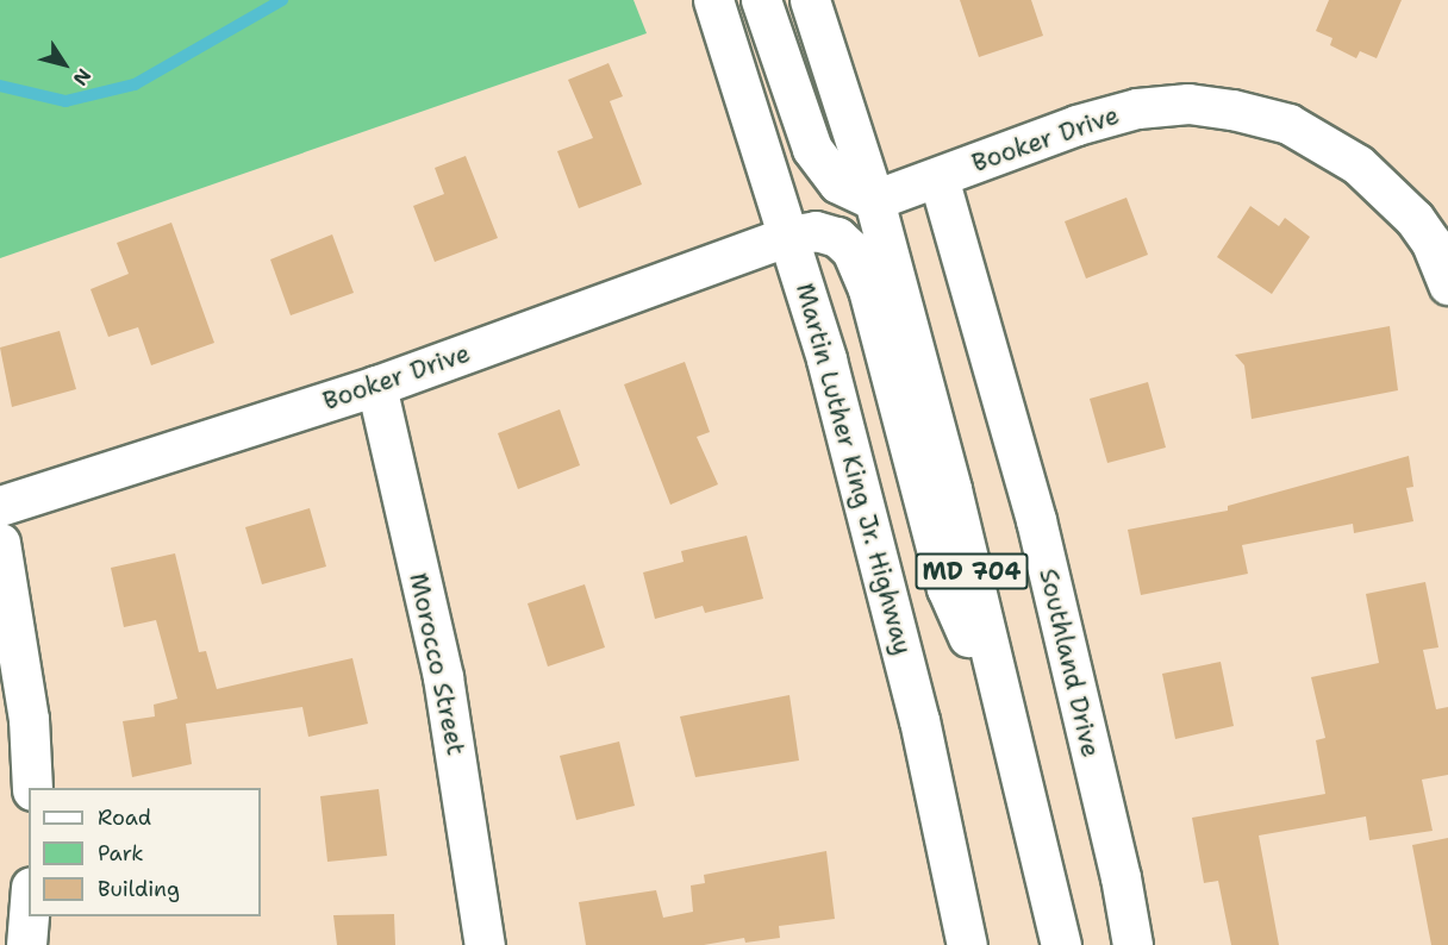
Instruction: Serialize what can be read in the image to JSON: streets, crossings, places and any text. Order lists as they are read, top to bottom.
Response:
{
  "streets": {
    "street": [
      "Booker Drive",
      "Martin Luther King Jr. Highway",
      "MD 704",
      "Southland Drive",
      "Morocco Street"
    ]
  },
  "crossings": [
    ["Booker Drive", "Martin Luther King Jr. Highway"],
    ["Booker Drive", "MD 704"],
    ["Booker Drive", "Southland Drive"],
    ["Booker Drive", "Morocco Street"]
  ],
  "legend": ["Road", "Park", "Building"],
  "north": "bottom right"
}
